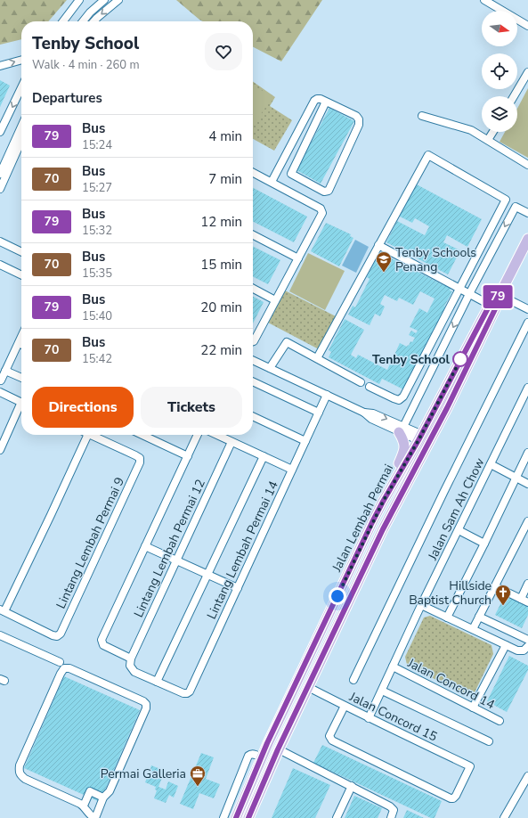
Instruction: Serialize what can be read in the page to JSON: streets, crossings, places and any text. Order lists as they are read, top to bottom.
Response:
{
  "streets": {
    "main road": ["Jalan Lembah Permai"],
    "street": [
      "Jalan Sam Ah Chow",
      "Lintang Lembah Permai 9",
      "Lintang Lembah Permai 12",
      "Lintang Lembah Permai 14",
      "Jalan Concord 14",
      "Jalan Concord 15"
    ]
  },
  "crossings": [
    ["Jalan Sam Ah Chow", "Jalan Concord 14"],
    ["Jalan Sam Ah Chow", "Jalan Concord 15"],
    ["Jalan Lembah Permai", "Jalan Concord 15"]
  ],
  "places": {
    "school or university": ["Tenby Schools Penang"],
    "other": ["Tenby School"],
    "church": ["Hillside Baptist Church"],
    "office": ["Permai Galleria"]
  },
  "lines": ["bus line 79"],
  "north": "right",
  "page": {
    "on_map": "79",
    "heading": [
      ["Tenby School", "Walk · 4 min · 260 m"],
      "Departures"
    ],
    "list": [
      {
        "mark": "79",
        "name": "Bus",
        "note": "15:24",
        "value": "4 min"
      },
      {
        "mark": "70",
        "name": "Bus",
        "note": "15:27",
        "value": "7 min"
      },
      {
        "mark": "79",
        "name": "Bus",
        "note": "15:32",
        "value": "12 min"
      },
      {
        "mark": "70",
        "name": "Bus",
        "note": "15:35",
        "value": "15 min"
      },
      {
        "mark": "79",
        "name": "Bus",
        "note": "15:40",
        "value": "20 min"
      },
      {
        "mark": "70",
        "name": "Bus",
        "note": "15:42",
        "value": "22 min"
      }
    ],
    "buttons": ["Directions", "Tickets"]
  }
}
